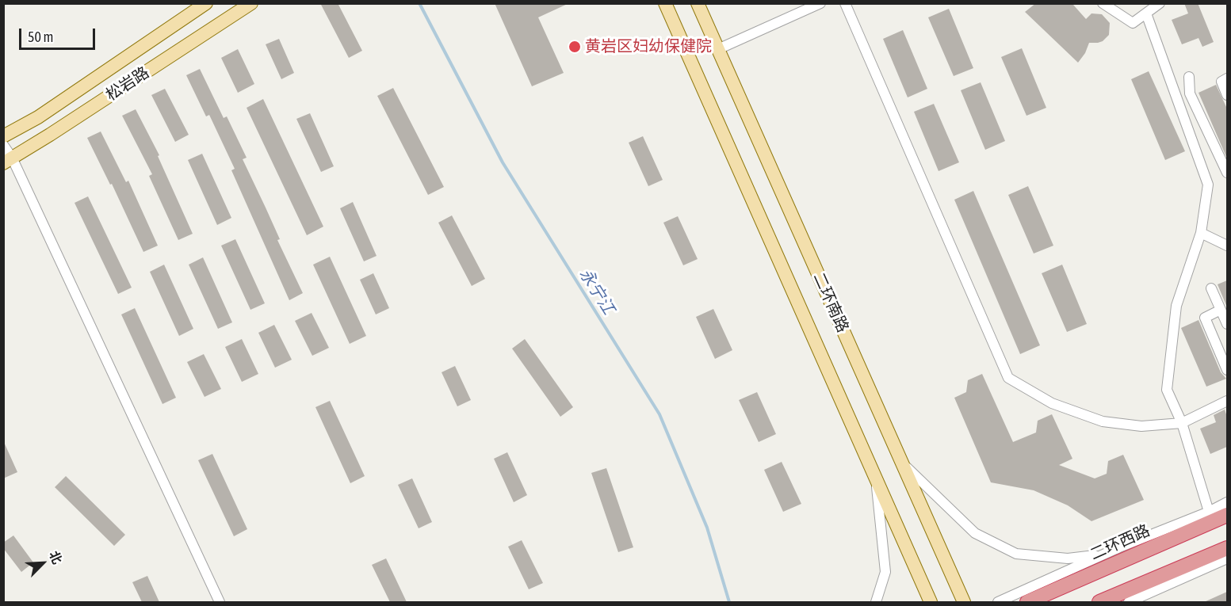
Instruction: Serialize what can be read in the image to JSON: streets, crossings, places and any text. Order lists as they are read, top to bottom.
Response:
{
  "streets": {
    "highway": ["二环西路"],
    "main road": ["松岩路", "二环南路"]
  },
  "water": ["永宁江"],
  "places": ["黄岩区妇幼保健院"],
  "scale_bar": "50 m",
  "north": "top right"
}
